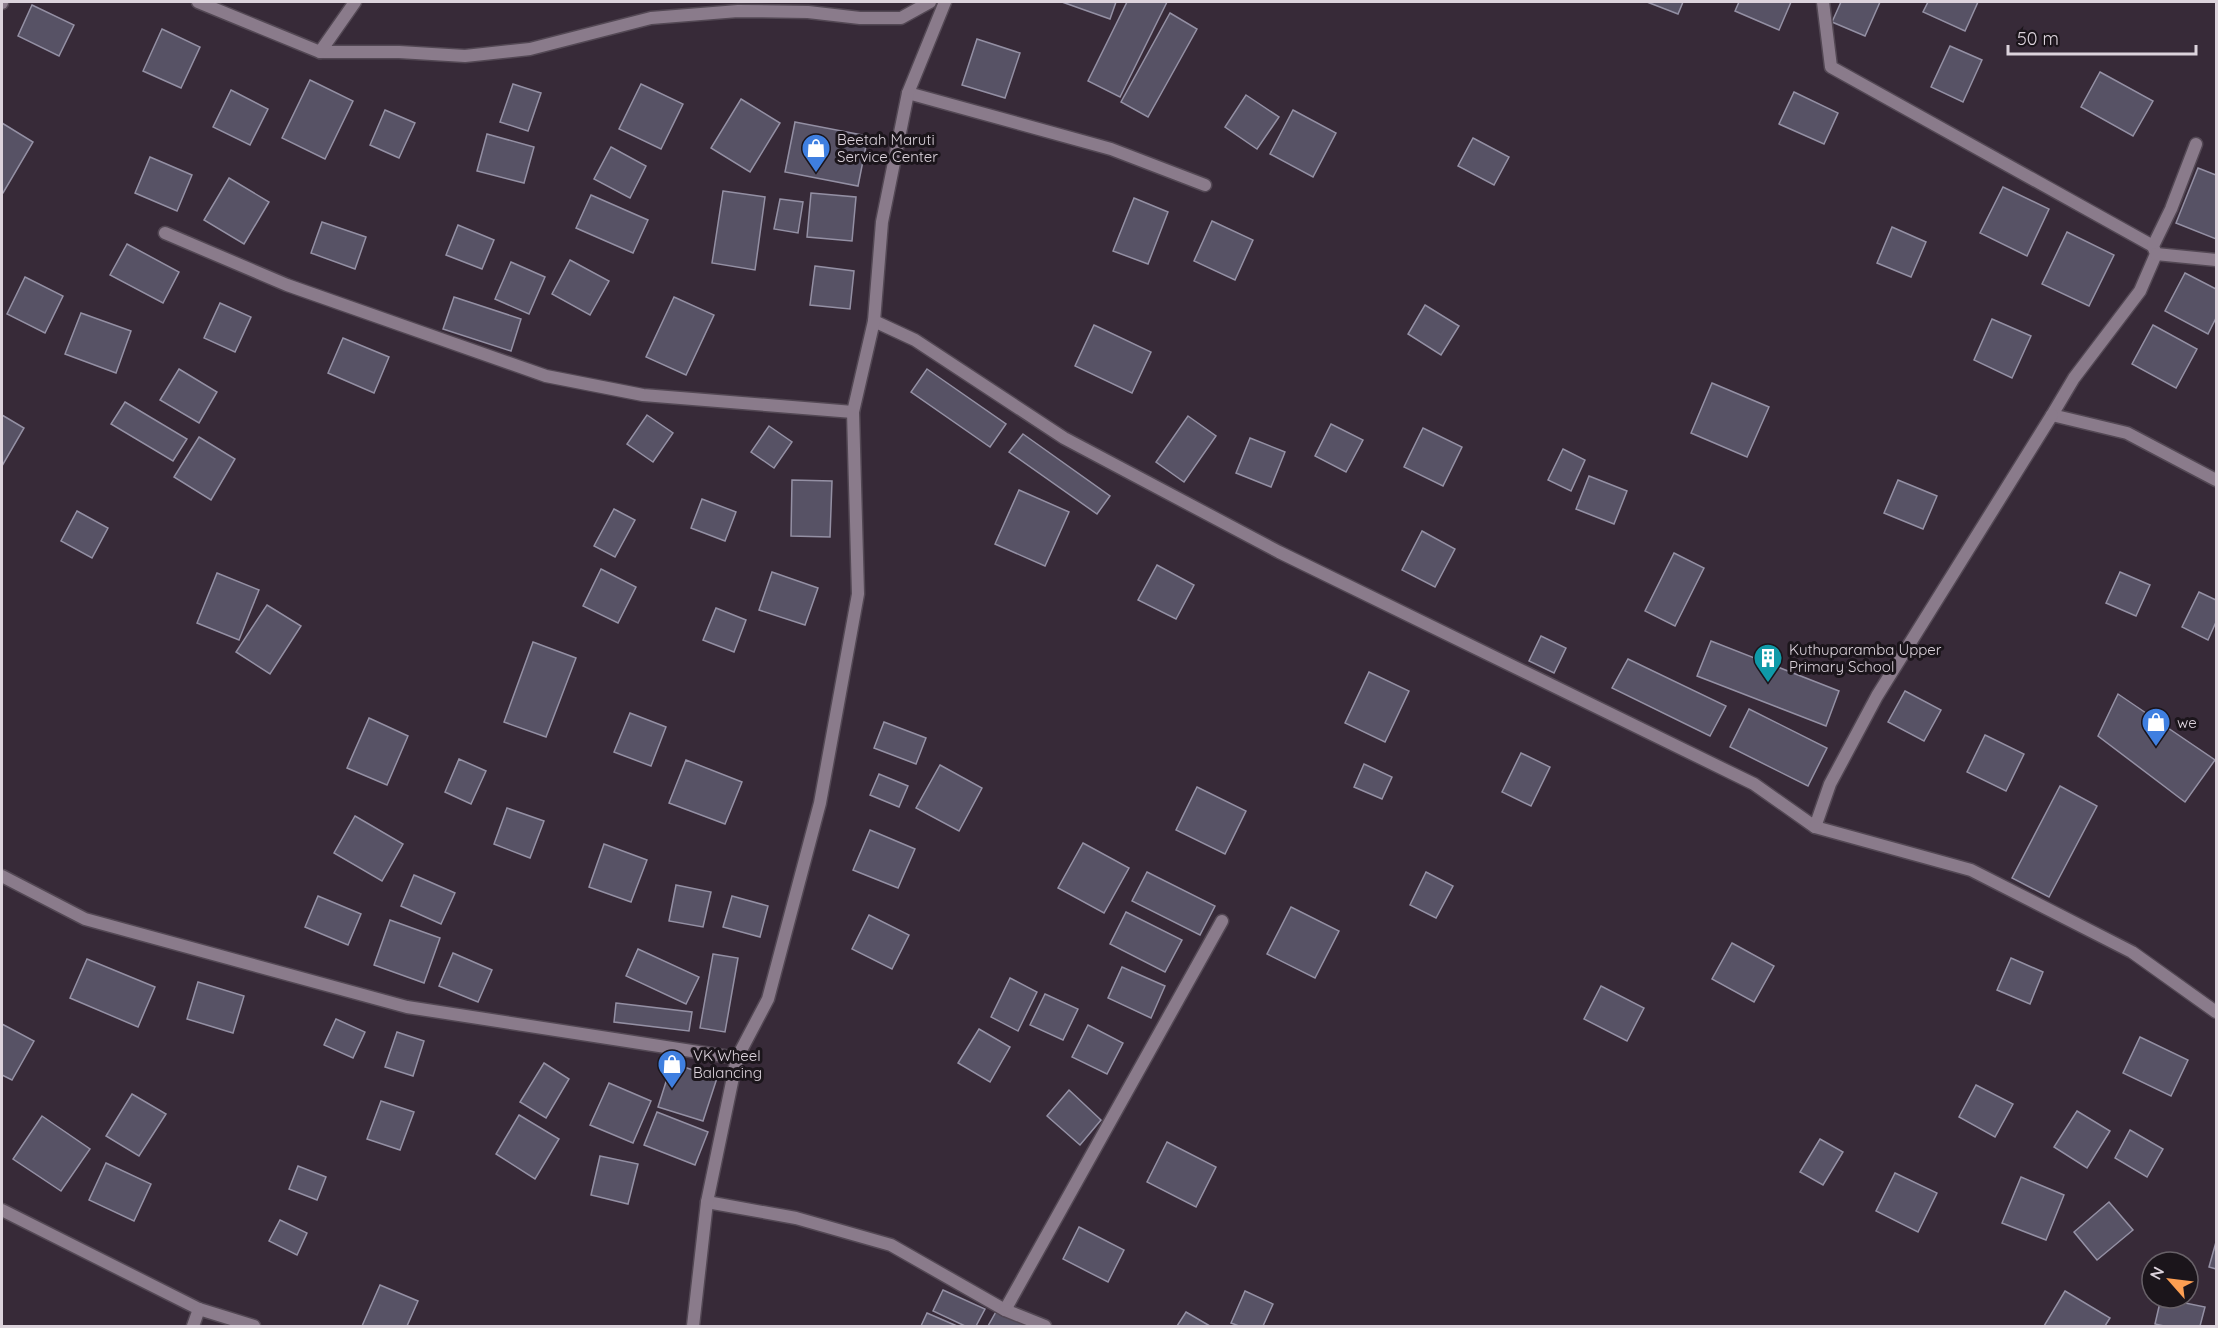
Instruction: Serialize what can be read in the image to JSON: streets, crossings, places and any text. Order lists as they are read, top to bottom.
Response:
{
  "places": {
    "shop": ["Beetah Maruti Service Center", "we", "VK Wheel Balancing"],
    "building": ["Kuthuparamba Upper Primary School"]
  },
  "scale_bar": "50 m",
  "north": "top left"
}
